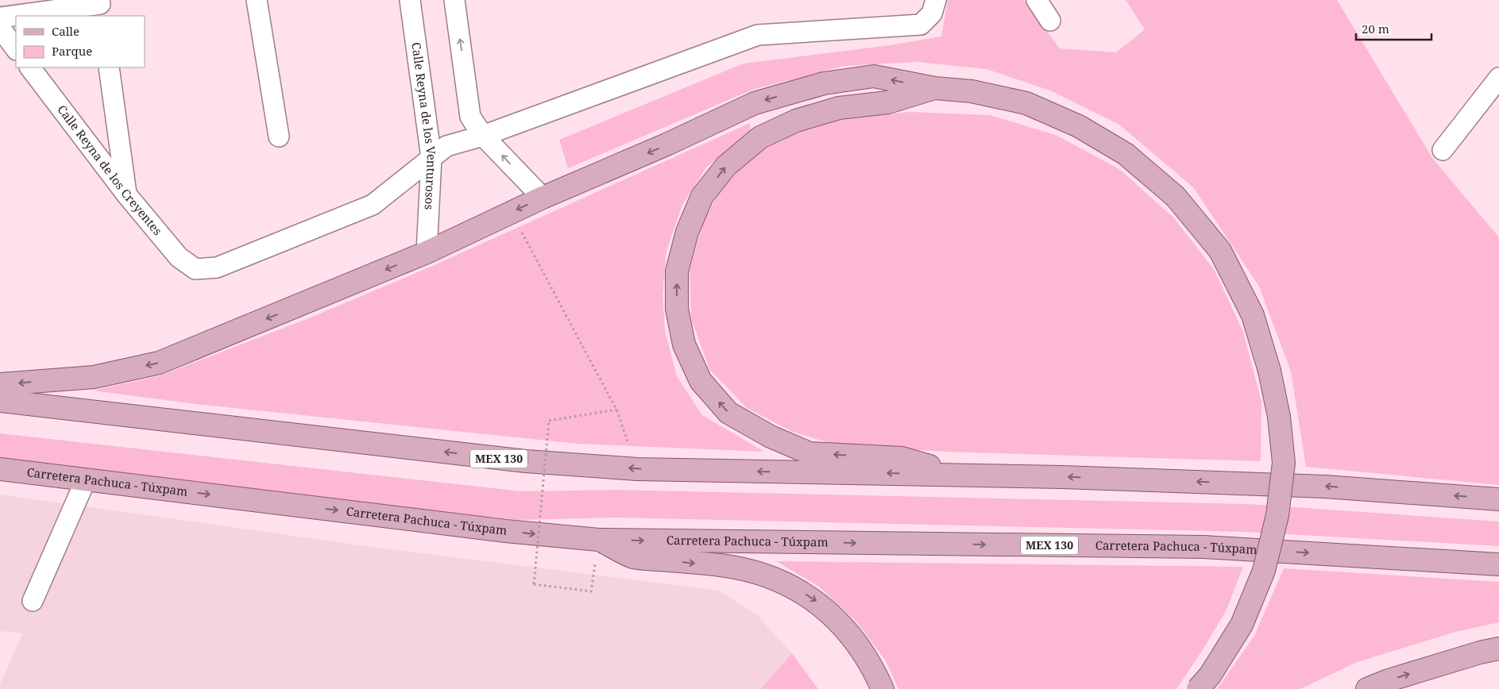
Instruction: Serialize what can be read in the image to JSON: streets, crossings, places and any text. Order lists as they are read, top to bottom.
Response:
{
  "streets": {
    "main road": ["MEX 130", "Carretera Pachuca - Túxpam"],
    "street": ["Calle Reyna de los Venturosos", "Calle Reyna de los Creyentes"]
  },
  "crossings": [
    ["Calle Reyna de los Venturosos", "Calle Reyna de los Creyentes"]
  ],
  "legend": ["Calle", "Parque"],
  "scale_bar": "20 m"
}
